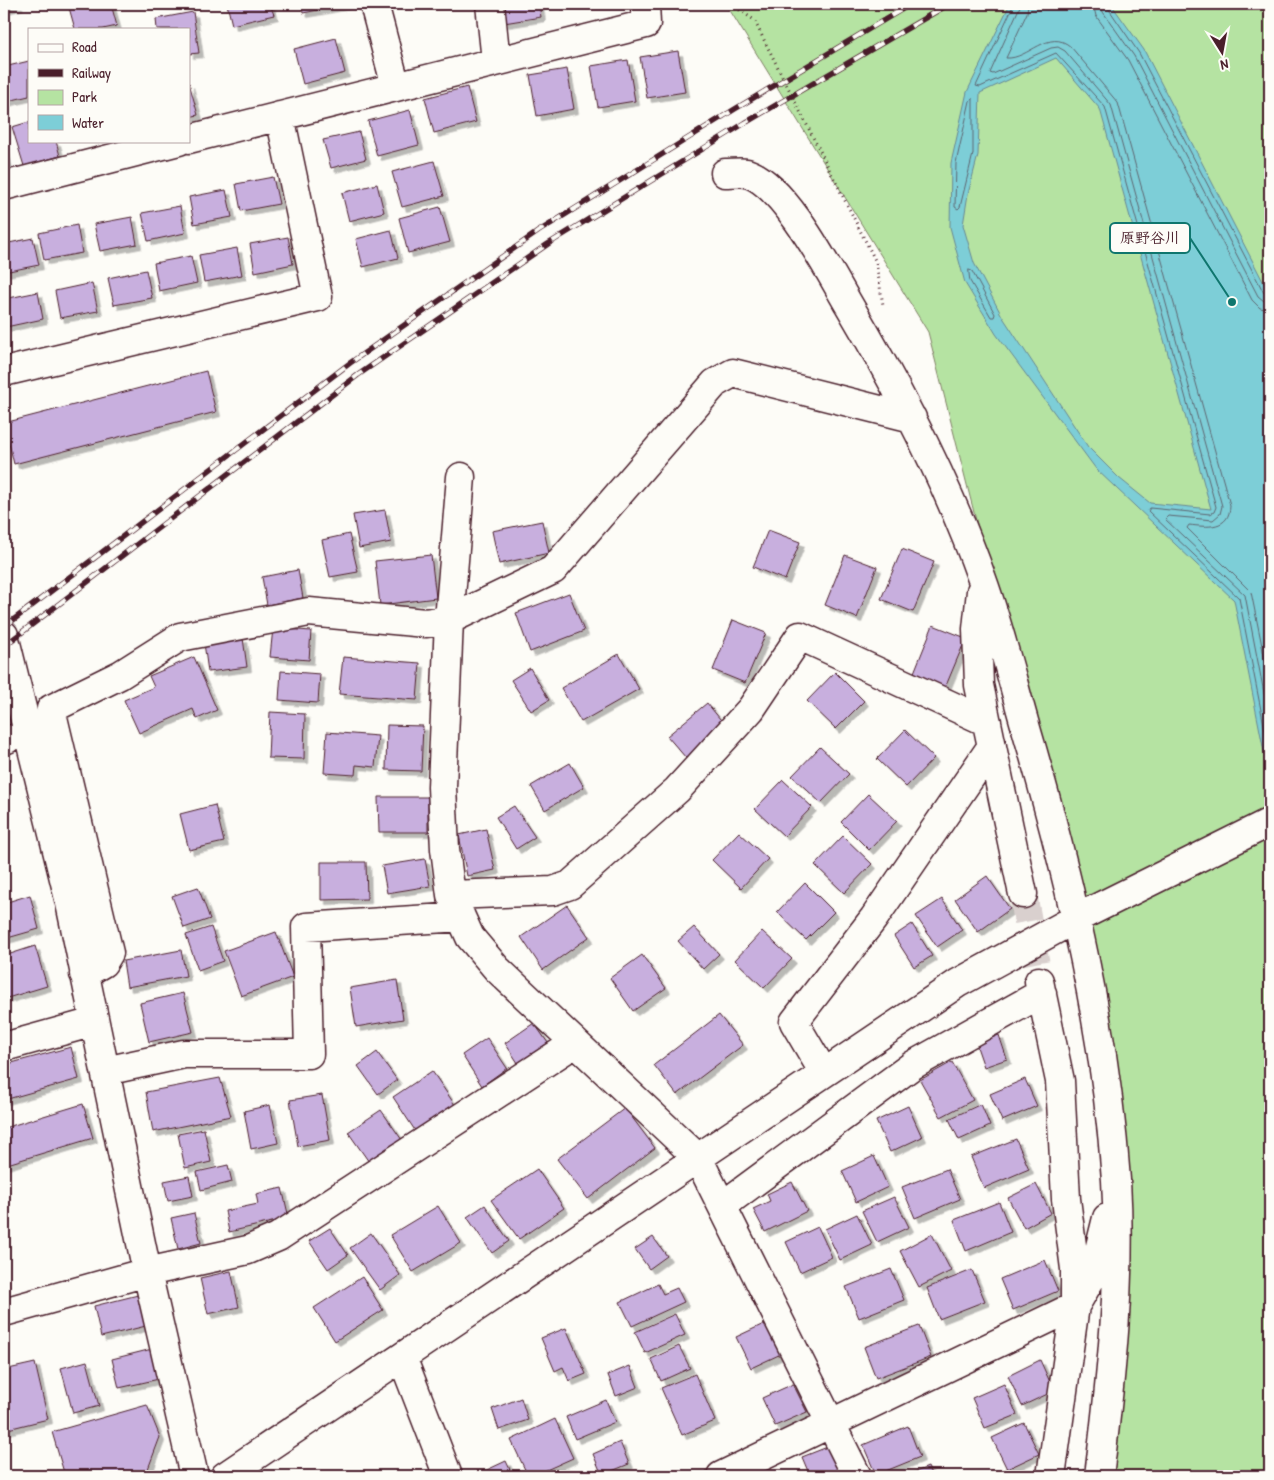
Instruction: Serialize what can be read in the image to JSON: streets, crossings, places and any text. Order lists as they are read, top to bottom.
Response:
{
  "places": ["原野谷川"],
  "legend": [
    "Road",
    "Railway",
    "Park",
    "Water"
  ],
  "north": "bottom"
}
